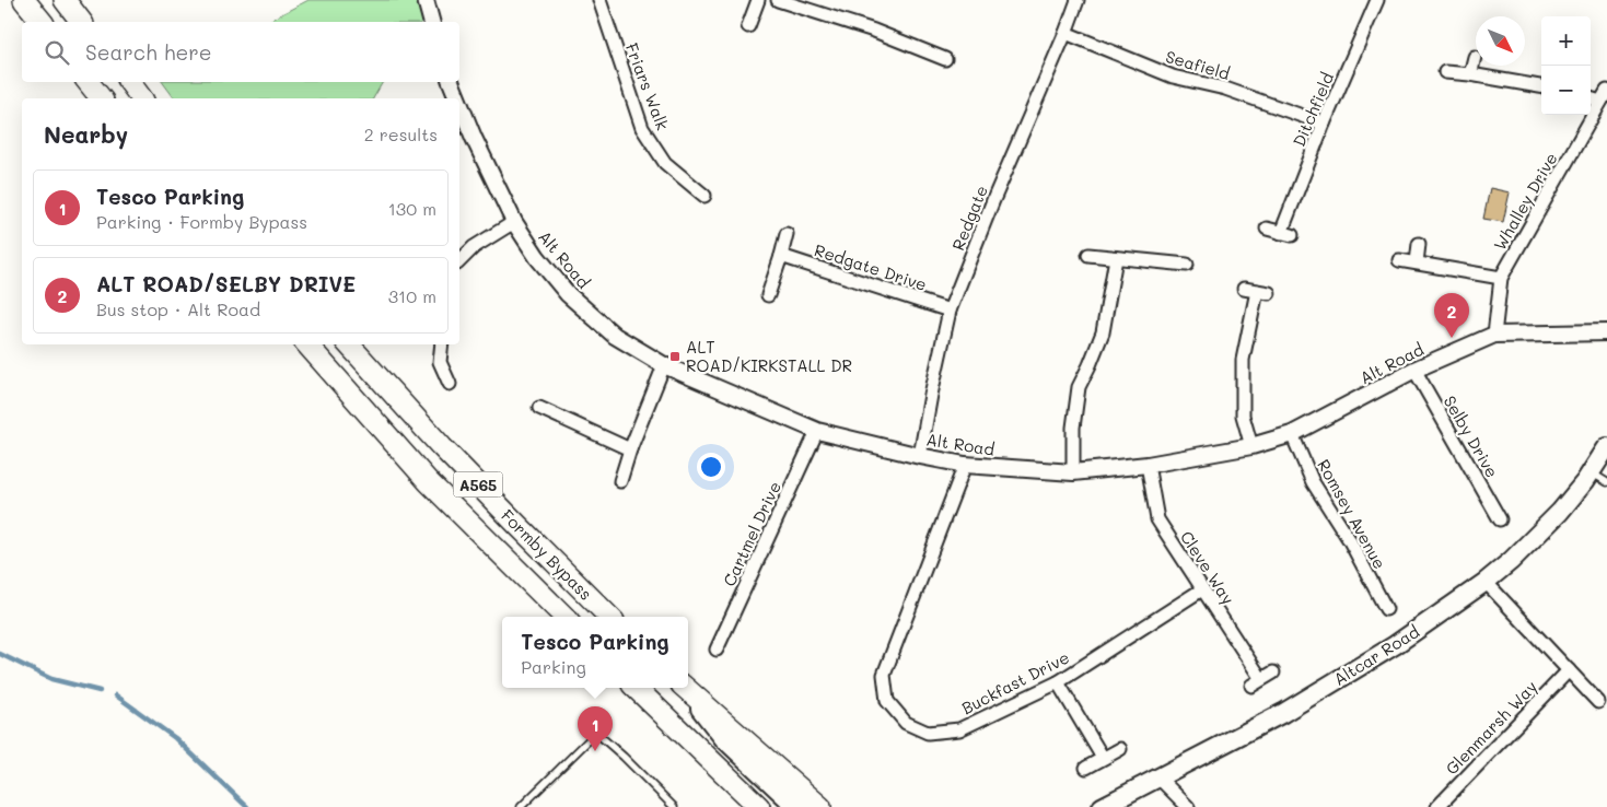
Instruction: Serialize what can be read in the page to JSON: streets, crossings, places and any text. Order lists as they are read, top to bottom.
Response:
{
  "streets": {
    "highway": ["A565", "Formby Bypass"],
    "main road": ["Altcar Road"],
    "street": [
      "Seafield",
      "Friars Walk",
      "Ditchfield",
      "Whalley Drive",
      "Redgate",
      "Alt Road",
      "Redgate Drive",
      "Selby Drive",
      "Romsey Avenue",
      "Cartmel Drive",
      "Cleve Way",
      "Buckfast Drive",
      "Glenmarsh Way"
    ]
  },
  "crossings": [
    ["Seafield", "Ditchfield"],
    ["Seafield", "Redgate"],
    ["Whalley Drive", "Alt Road"],
    ["Redgate", "Alt Road"],
    ["Redgate", "Redgate Drive"],
    ["Alt Road", "Selby Drive"],
    ["Alt Road", "Romsey Avenue"],
    ["Alt Road", "Cartmel Drive"],
    ["Alt Road", "Cleve Way"],
    ["Alt Road", "Buckfast Drive"],
    ["Cleve Way", "Buckfast Drive"]
  ],
  "places": {
    "transit": ["ALT ROAD/KIRKSTALL DR"]
  },
  "north": "bottom right",
  "page": {
    "map_buttons": ["+", "−"],
    "search": "Search here",
    "heading": ["Nearby", "2 results"],
    "list": [
      {
        "mark": "1",
        "name": "Tesco Parking",
        "note": "Parking · Formby Bypass",
        "value": "130 m"
      },
      {
        "mark": "2",
        "name": "ALT ROAD/SELBY DRIVE",
        "note": "Bus stop · Alt Road",
        "value": "310 m"
      }
    ],
    "pins": ["2", "1"],
    "popup": ["Tesco Parking", "Parking"]
  }
}
